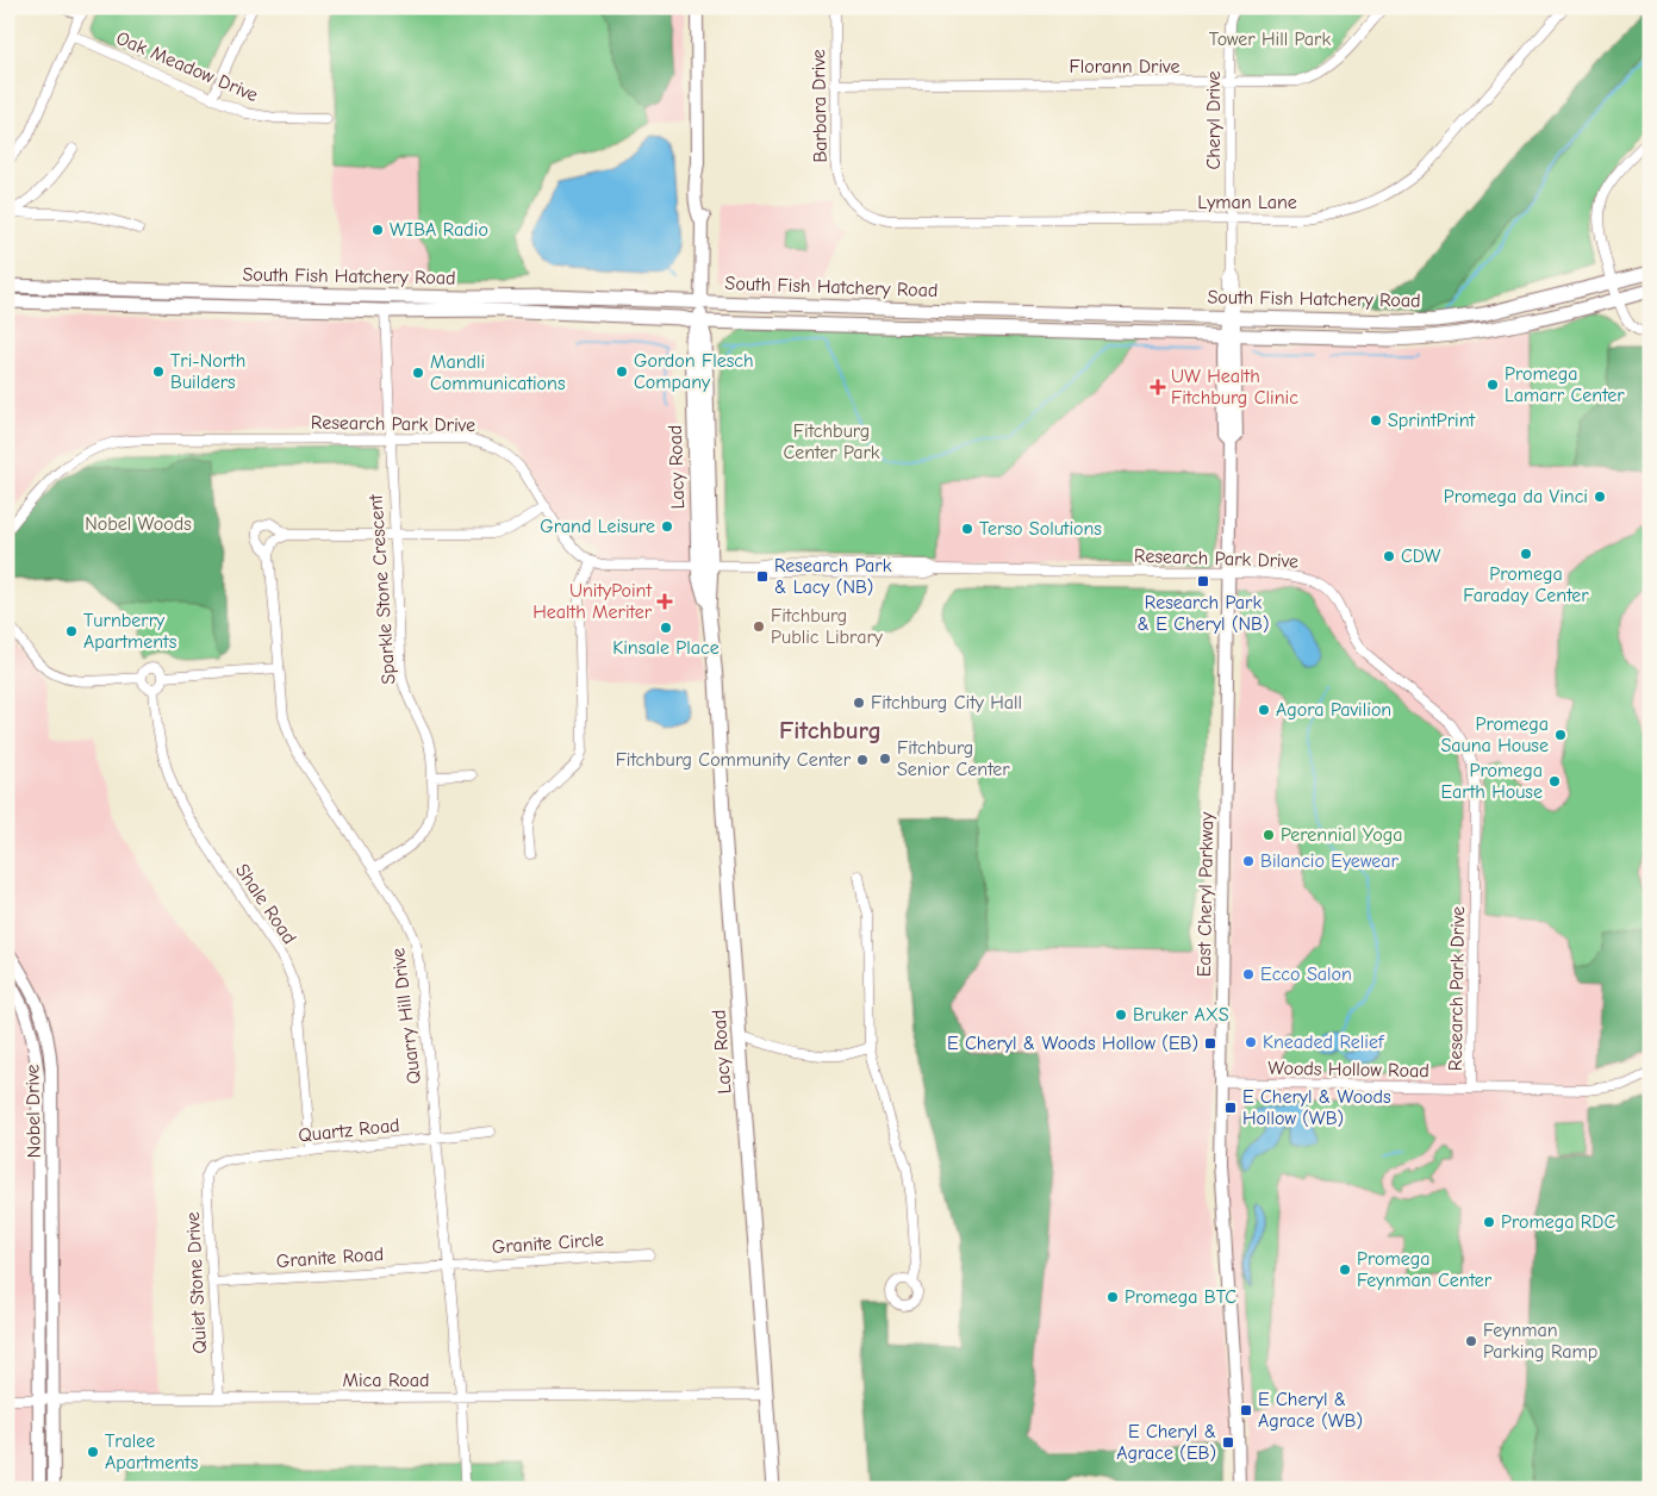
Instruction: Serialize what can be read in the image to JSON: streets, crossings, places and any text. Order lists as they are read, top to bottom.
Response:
{
  "streets": {
    "main road": ["South Fish Hatchery Road", "Lacy Road"],
    "street": [
      "Oak Meadow Drive",
      "Florann Drive",
      "Barbara Drive",
      "Cheryl Drive",
      "Lyman Lane",
      "Research Park Drive",
      "Sparkle Stone Crescent",
      "East Cheryl Parkway",
      "Shale Road",
      "Quarry Hill Drive",
      "Woods Hollow Road",
      "Nobel Drive",
      "Quartz Road",
      "Granite Circle",
      "Granite Road",
      "Quiet Stone Drive",
      "Mica Road"
    ]
  },
  "crossings": [
    ["Florann Drive", "Barbara Drive"],
    ["Florann Drive", "Cheryl Drive"],
    ["Barbara Drive", "Lyman Lane"],
    ["Cheryl Drive", "Lyman Lane"],
    ["Cheryl Drive", "South Fish Hatchery Road"],
    ["Cheryl Drive", "East Cheryl Parkway"],
    ["South Fish Hatchery Road", "Lacy Road"],
    ["South Fish Hatchery Road", "Sparkle Stone Crescent"],
    ["South Fish Hatchery Road", "East Cheryl Parkway"],
    ["Research Park Drive", "Lacy Road"],
    ["Research Park Drive", "Sparkle Stone Crescent"],
    ["Research Park Drive", "East Cheryl Parkway"],
    ["Research Park Drive", "Woods Hollow Road"],
    ["Lacy Road", "Mica Road"],
    ["Sparkle Stone Crescent", "Quarry Hill Drive"],
    ["East Cheryl Parkway", "Woods Hollow Road"],
    ["Shale Road", "Quartz Road"],
    ["Quarry Hill Drive", "Quartz Road"],
    ["Quarry Hill Drive", "Granite Circle"],
    ["Quarry Hill Drive", "Granite Road"],
    ["Quarry Hill Drive", "Mica Road"],
    ["Nobel Drive", "Mica Road"],
    ["Quartz Road", "Quiet Stone Drive"],
    ["Granite Circle", "Granite Road"],
    ["Granite Road", "Quiet Stone Drive"],
    ["Quiet Stone Drive", "Mica Road"]
  ],
  "districts": ["Fitchburg"],
  "parks": ["Tower Hill Park", "Fitchburg Center Park", "Nobel Woods"],
  "places": {
    "other": [
      "WIBA Radio",
      "Tri-North Builders",
      "Gordon Flesch Company",
      "Mandli Communications",
      "Promega Lamarr Center",
      "SprintPrint",
      "Promega da Vinci",
      "Grand Leisure",
      "Terso Solutions",
      "Promega Faraday Center",
      "CDW",
      "Fitchburg Public Library",
      "Kinsale Place",
      "Turnberry Apartments",
      "Fitchburg City Hall",
      "Agora Pavilion",
      "Promega Sauna House",
      "Fitchburg Senior Center",
      "Fitchburg Community Center",
      "Promega Earth House",
      "Perennial Yoga",
      "Bilancio Eyewear",
      "Ecco Salon",
      "Bruker AXS",
      "Kneaded Relief",
      "Promega RDC",
      "Promega Feynman Center",
      "Promega BTC",
      "Feynman Parking Ramp",
      "Tralee Apartments"
    ],
    "health": ["UW Health Fitchburg Clinic", "UnityPoint Health Meriter"],
    "transit": [
      "Research Park & Lacy (NB)",
      "Research Park & E Cheryl (NB)",
      "E Cheryl & Woods Hollow (EB)",
      "E Cheryl & Woods Hollow (WB)",
      "E Cheryl & Agrace (WB)",
      "E Cheryl & Agrace (EB)"
    ]
  }
}
